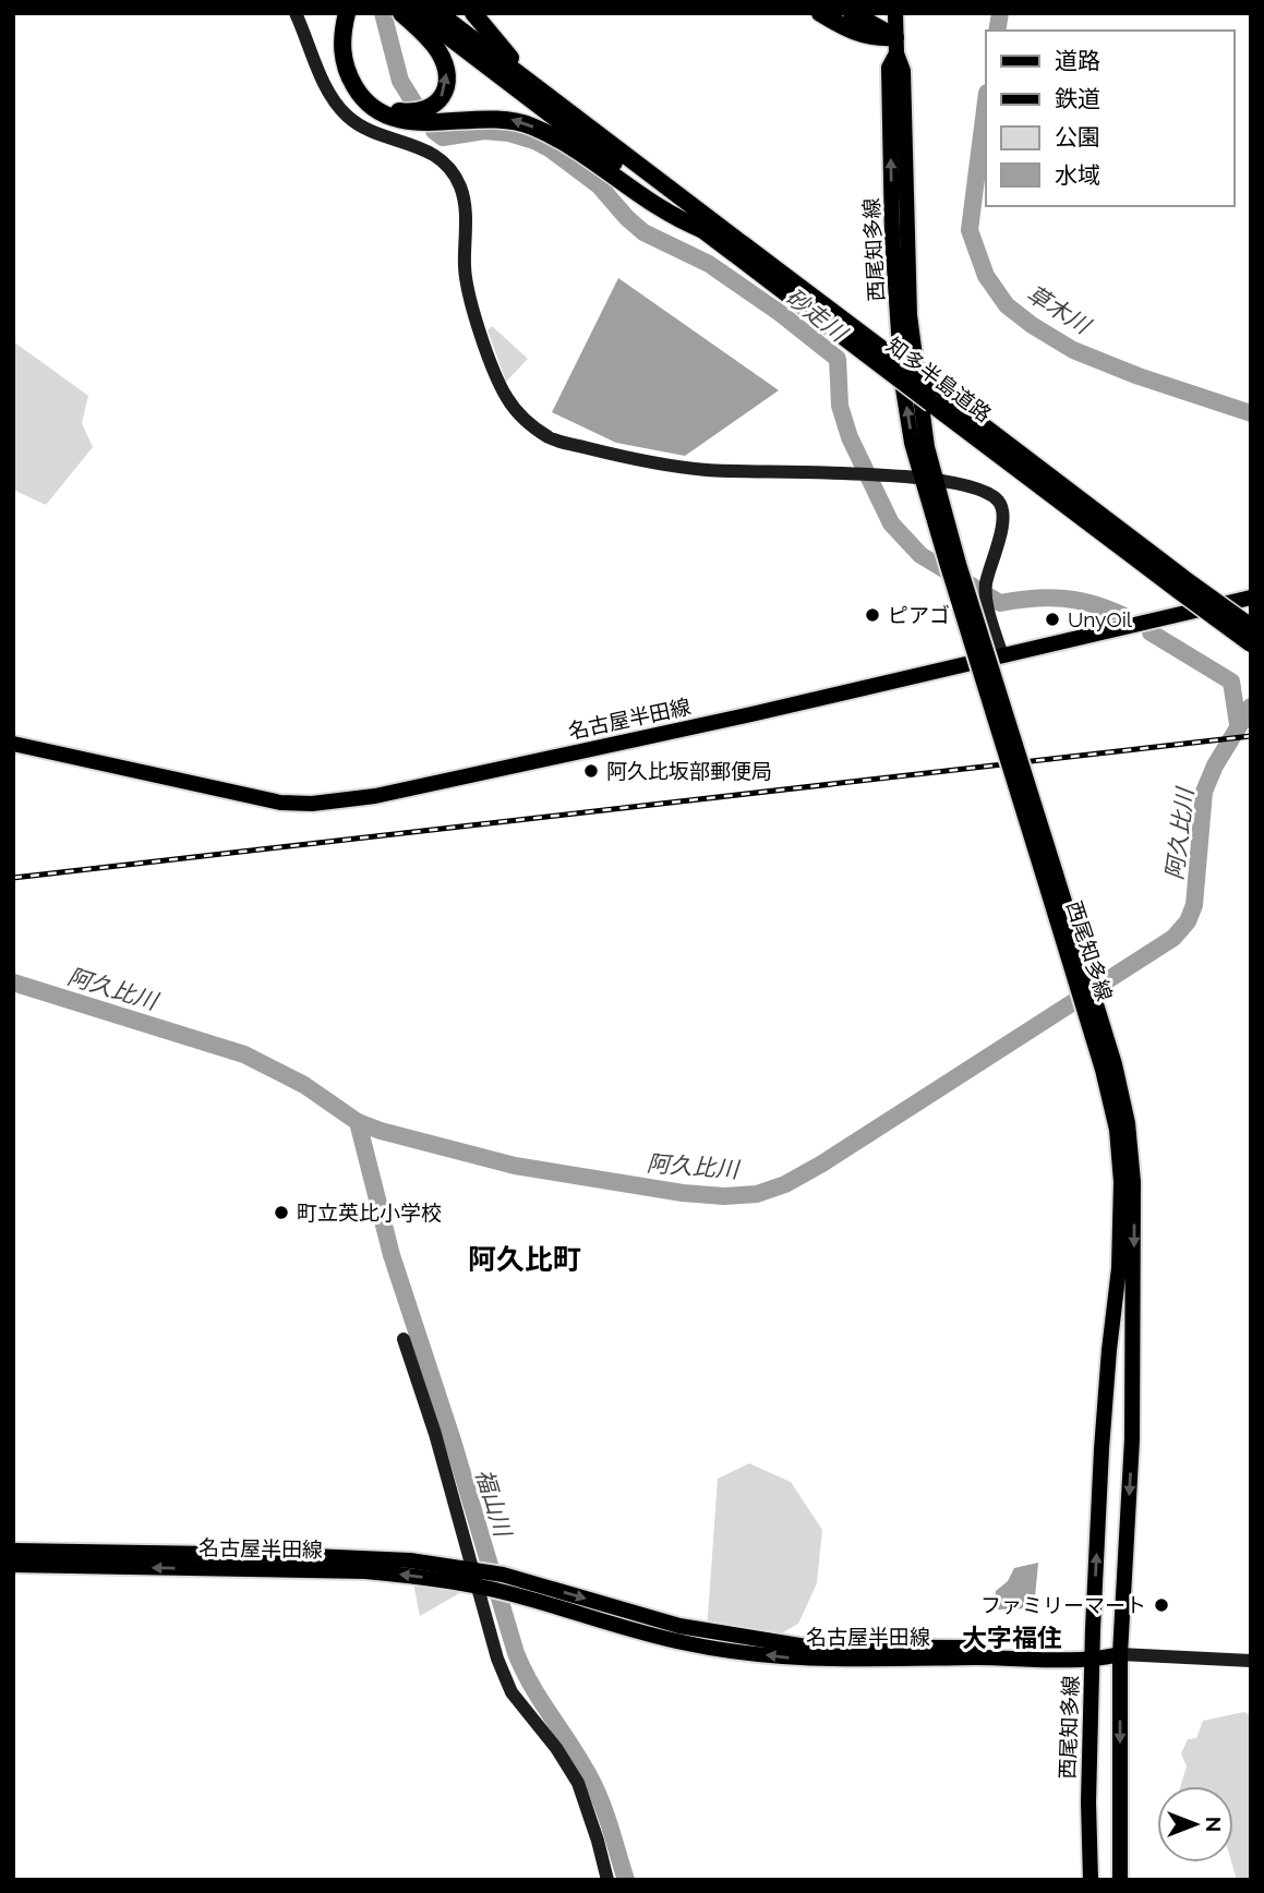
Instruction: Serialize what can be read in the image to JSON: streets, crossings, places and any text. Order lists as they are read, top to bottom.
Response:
{
  "streets": {
    "highway": ["知多半島道路"],
    "main road": ["西尾知多線", "名古屋半田線"]
  },
  "crossings": [
    ["西尾知多線", "名古屋半田線"]
  ],
  "districts": ["阿久比町", "大字福住"],
  "water": [
    "草木川",
    "砂走川",
    "阿久比川",
    "福山川"
  ],
  "places": [
    "ピアゴ",
    "UnyOil",
    "阿久比坂部郵便局",
    "町立英比小学校",
    "ファミリーマート"
  ],
  "legend": [
    "道路",
    "鉄道",
    "公園",
    "水域"
  ],
  "north": "right"
}
